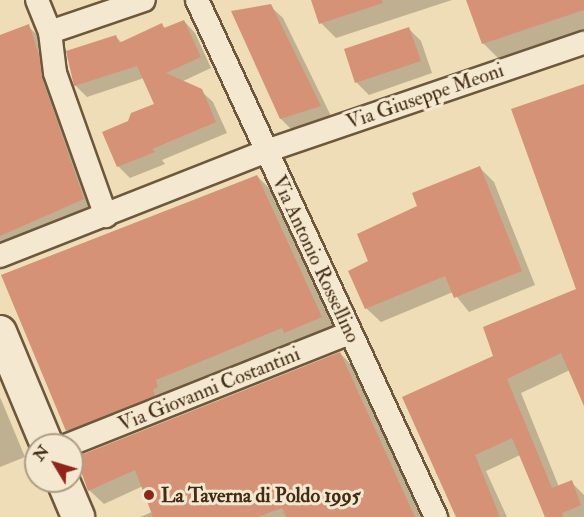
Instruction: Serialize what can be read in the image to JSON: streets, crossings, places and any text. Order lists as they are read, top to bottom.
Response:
{
  "streets": {
    "street": ["Via Giuseppe Meoni", "Via Antonio Rossellino", "Via Giovanni Costantini"]
  },
  "crossings": [
    ["Via Giuseppe Meoni", "Via Antonio Rossellino"],
    ["Via Antonio Rossellino", "Via Giovanni Costantini"]
  ],
  "places": ["La Taverna di Poldo 1995"],
  "north": "top left"
}
